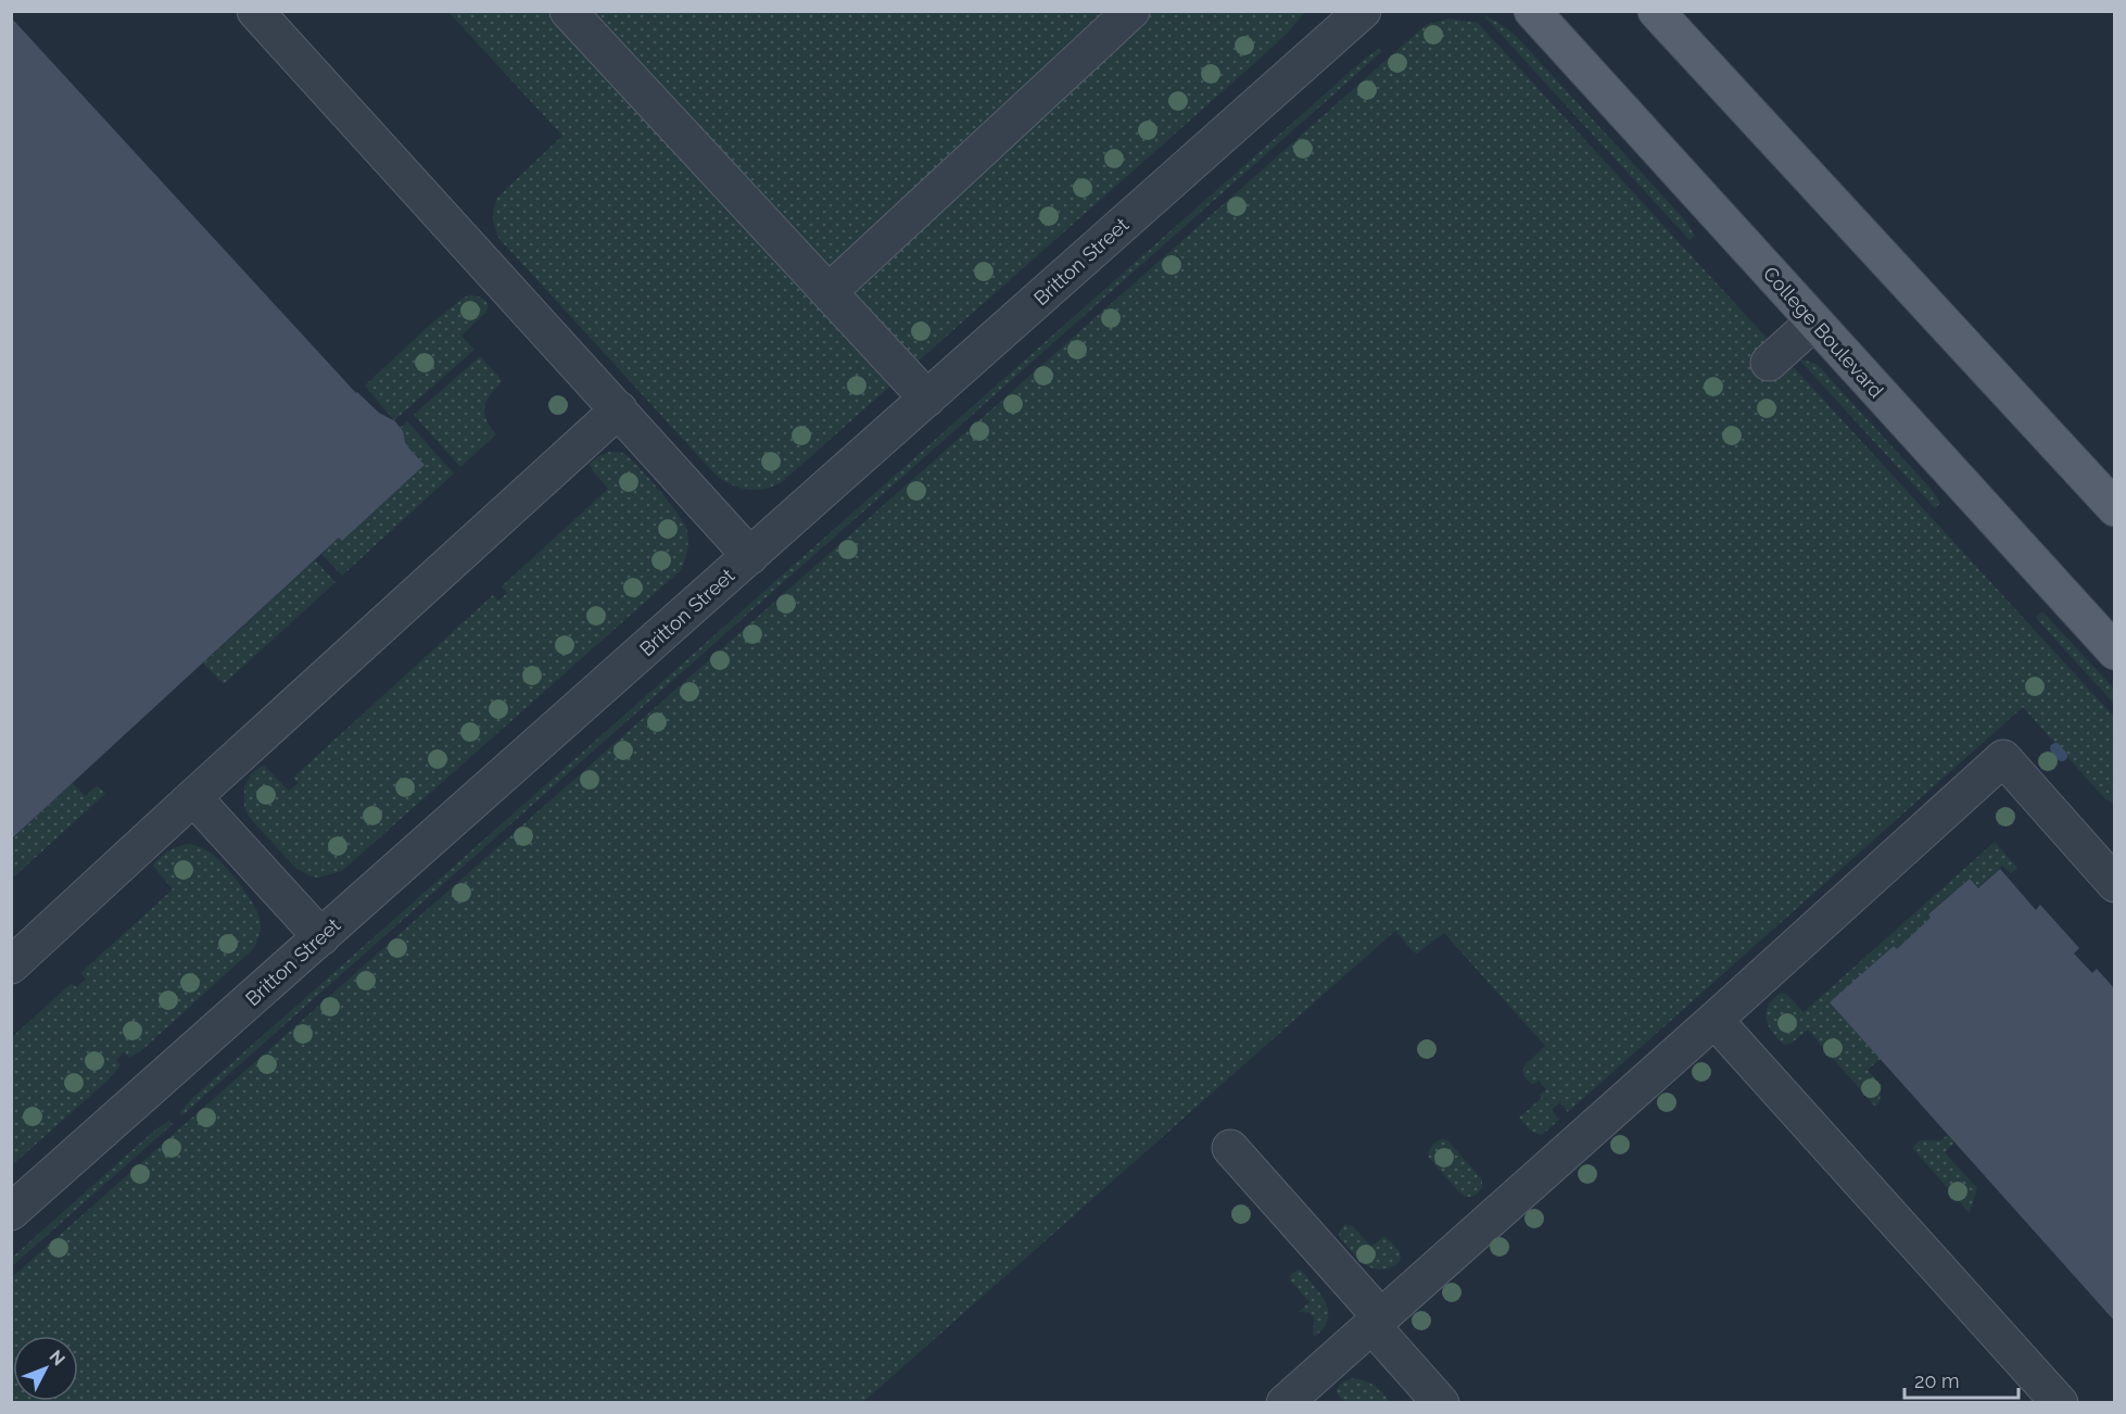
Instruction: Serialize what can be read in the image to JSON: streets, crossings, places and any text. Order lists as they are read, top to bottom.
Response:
{
  "streets": {
    "main road": ["College Boulevard"],
    "street": ["Britton Street"]
  },
  "scale_bar": "20 m",
  "north": "top right"
}
